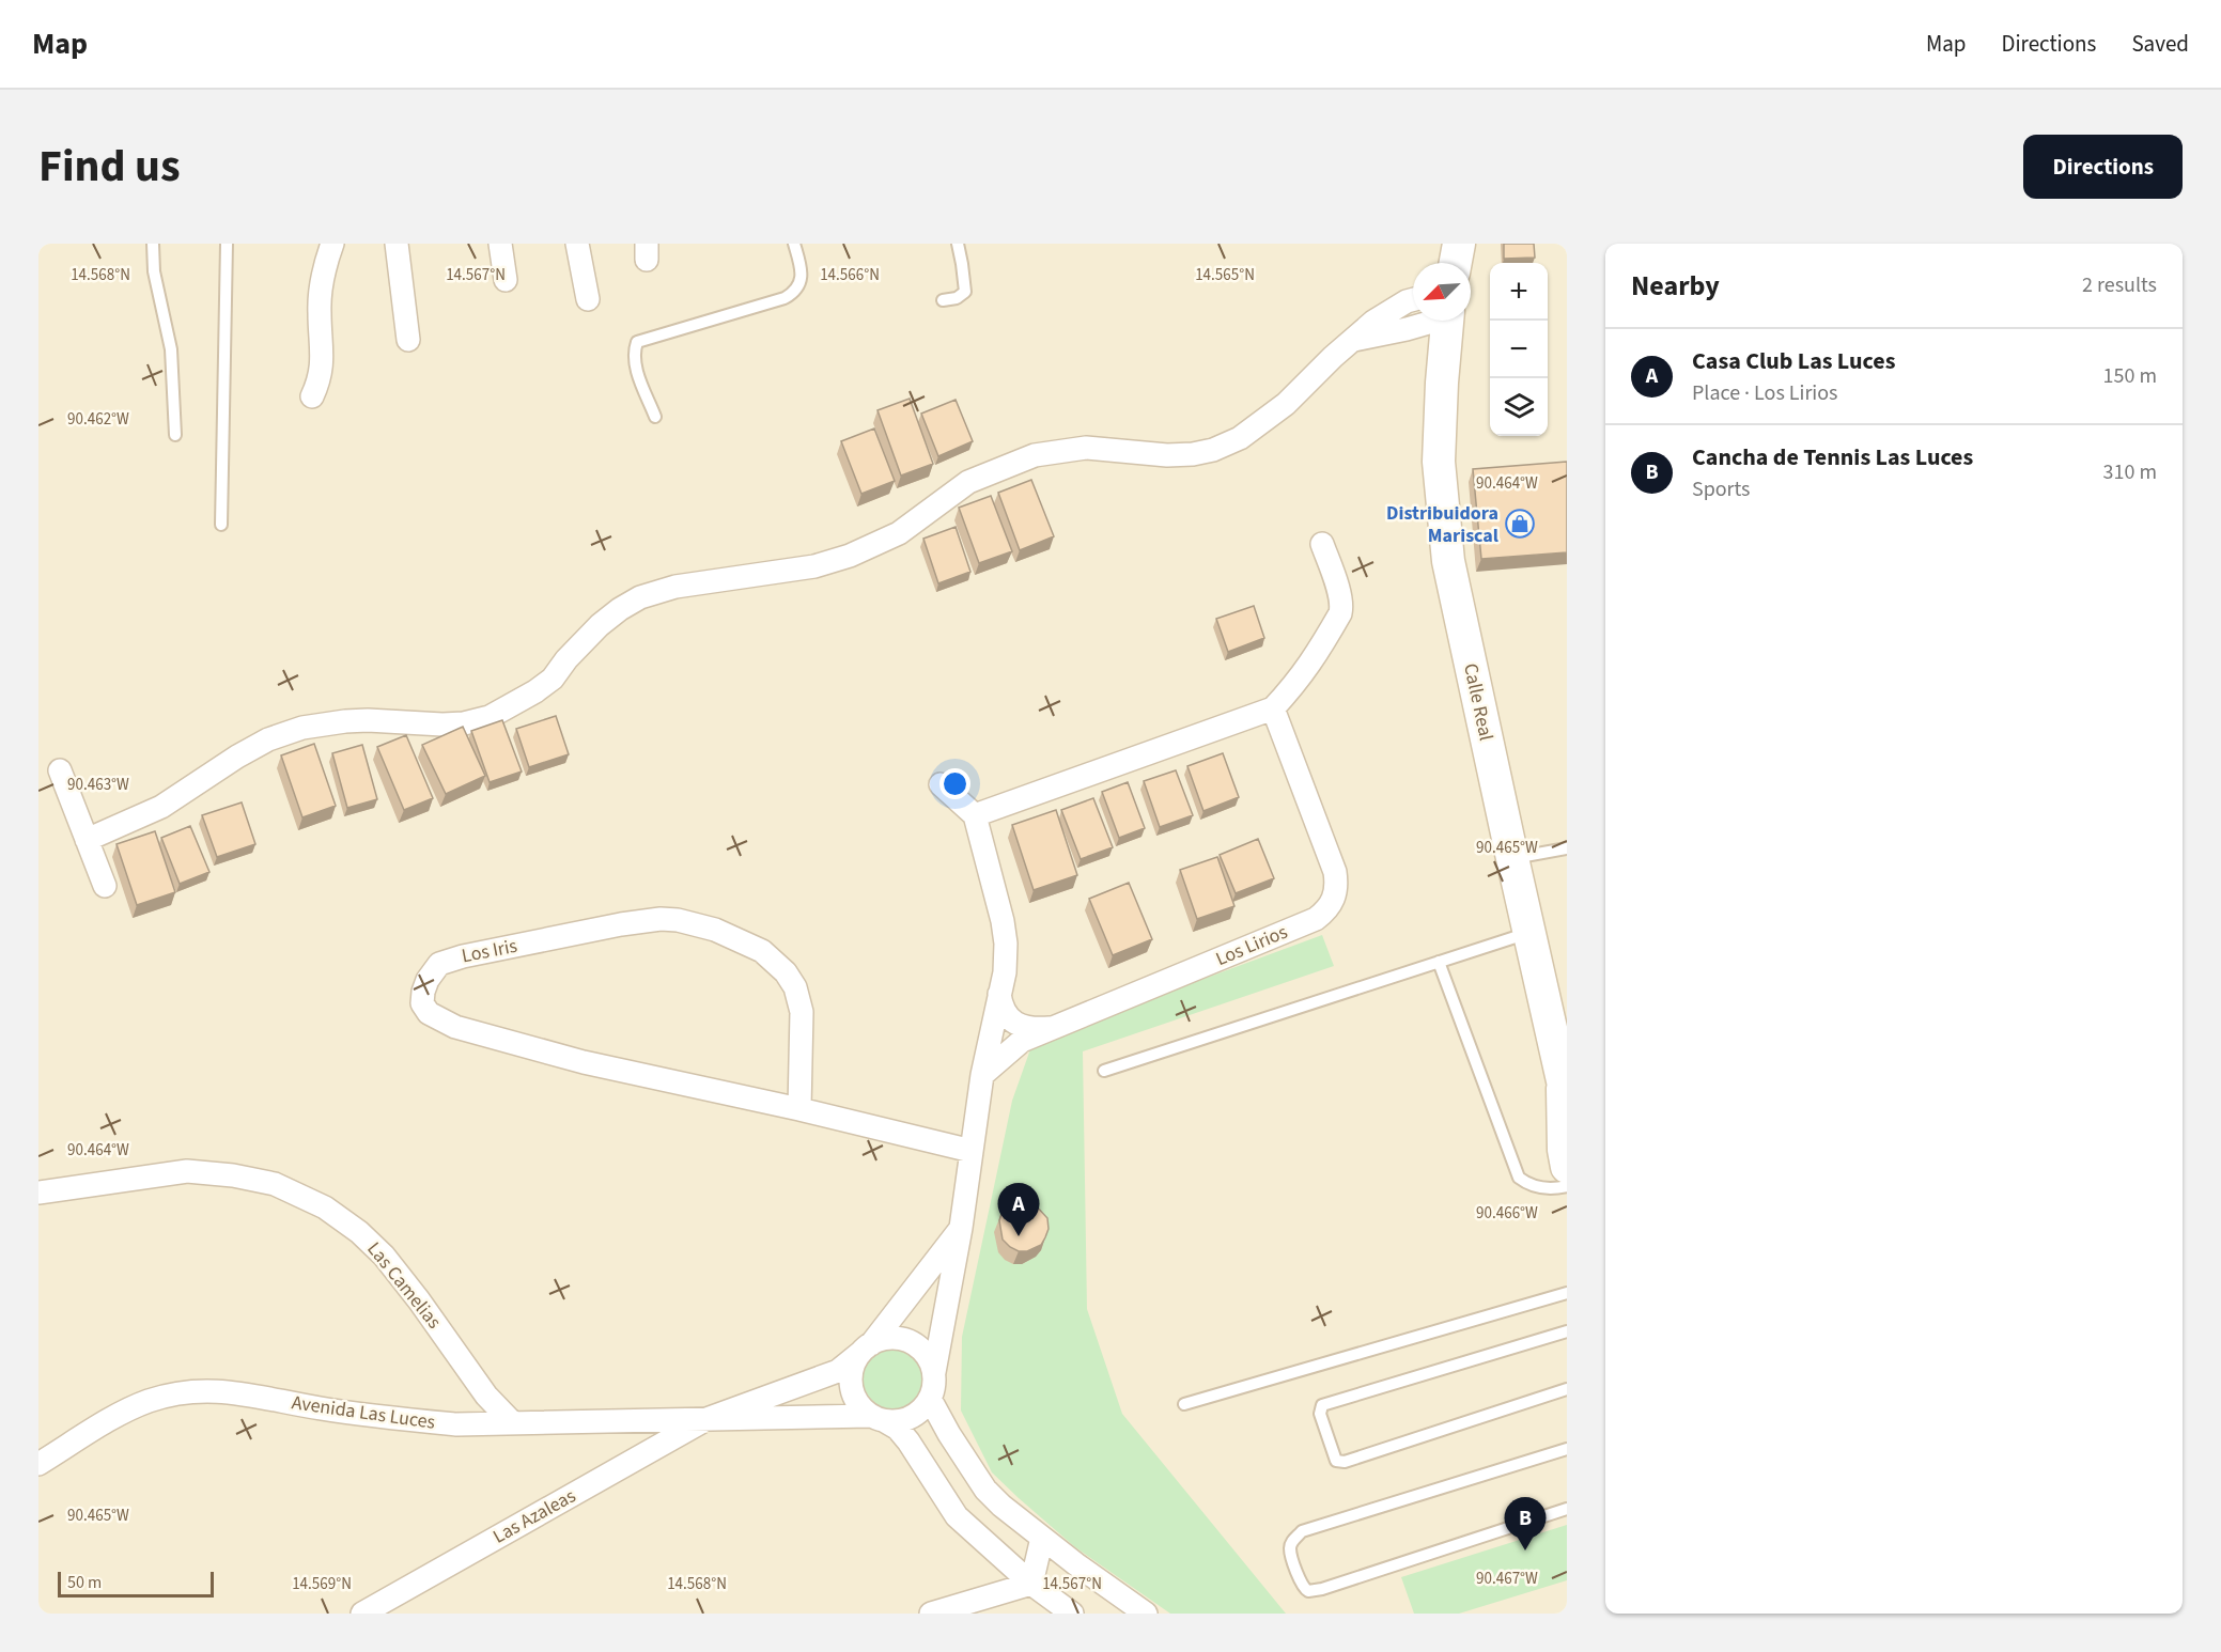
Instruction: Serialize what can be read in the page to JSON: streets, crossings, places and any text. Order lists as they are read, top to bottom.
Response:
{
  "streets": {
    "main road": ["Calle Real"],
    "street": [
      "Los Lirios",
      "Los Iris",
      "Las Camelias",
      "Avenida Las Luces",
      "Las Azaleas"
    ]
  },
  "crossings": [
    ["Las Camelias", "Avenida Las Luces"],
    ["Avenida Las Luces", "Las Azaleas"]
  ],
  "places": {
    "shop": ["Distribuidora Mariscal"]
  },
  "scale_bar": "50 m",
  "north": "bottom left",
  "page": {
    "header": "Map",
    "nav": ["Map", "Directions", "Saved"],
    "title": "Find us",
    "buttons": "Directions",
    "heading": ["Nearby", "2 results"],
    "map_buttons": ["+", "−"],
    "list": [
      {
        "mark": "A",
        "name": "Casa Club Las Luces",
        "note": "Place · Los Lirios",
        "value": "150 m"
      },
      {
        "mark": "B",
        "name": "Cancha de Tennis Las Luces",
        "note": "Sports",
        "value": "310 m"
      }
    ],
    "pins": ["A", "B"],
    "scale": "50 m"
  },
  "coordinates": [
    "14.565°N",
    "14.568°N",
    "14.567°N",
    "14.566°N",
    "90.462°W",
    "90.464°W",
    "90.463°W",
    "90.465°W",
    "90.466°W",
    "90.467°W",
    "14.569°N"
  ]
}
